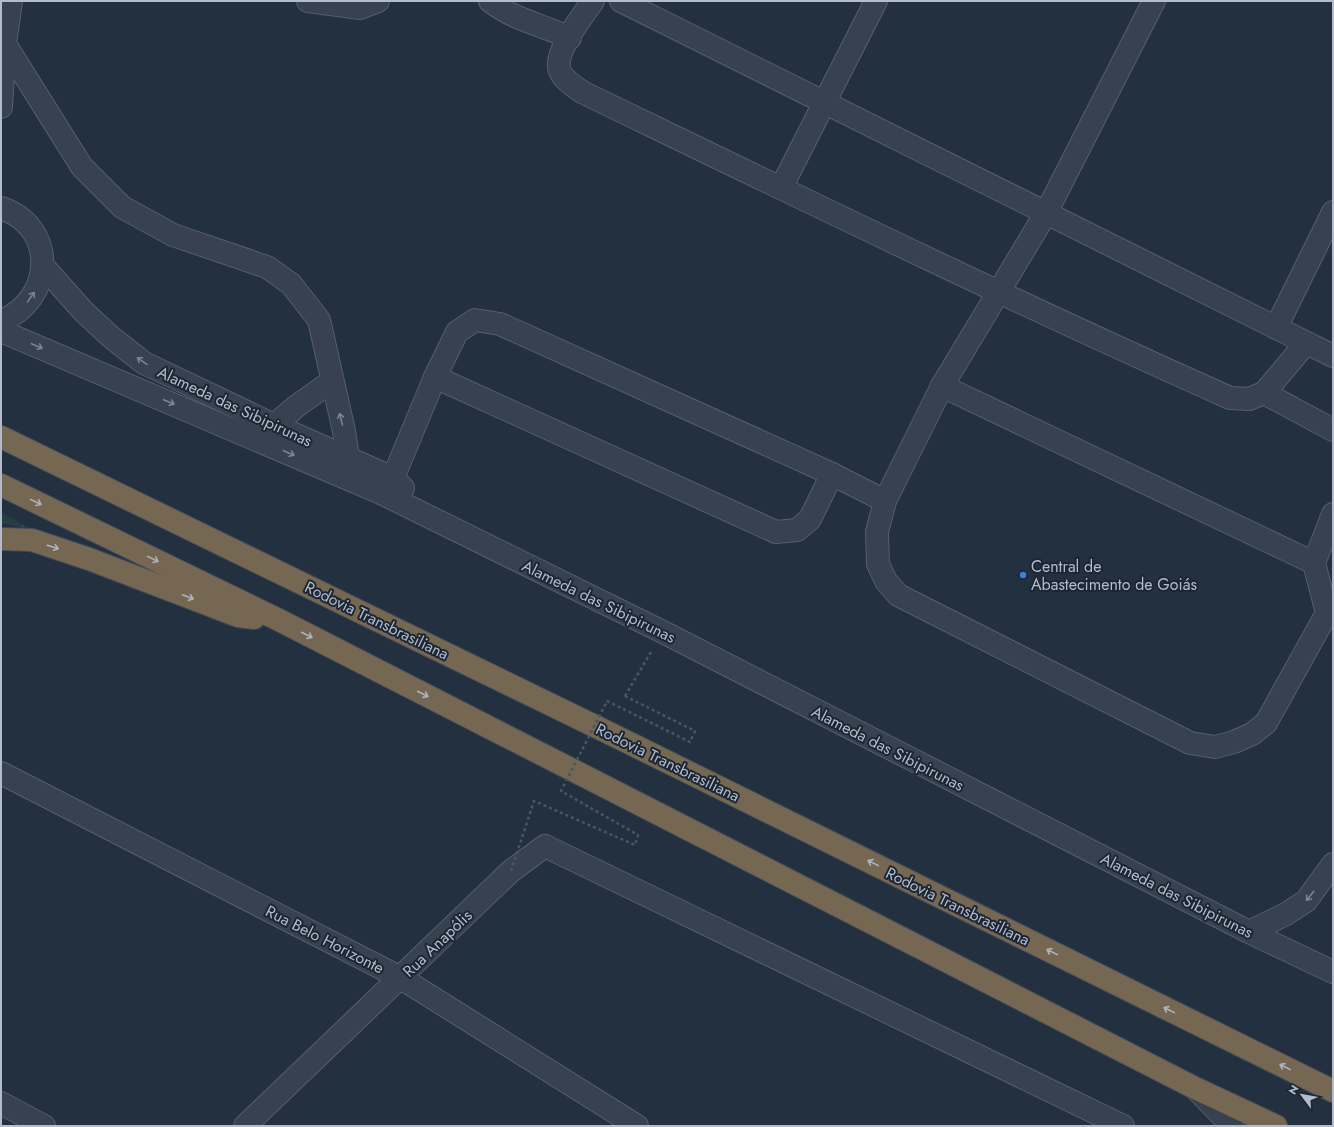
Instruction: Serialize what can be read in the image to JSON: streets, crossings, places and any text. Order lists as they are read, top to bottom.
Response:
{
  "streets": {
    "highway": ["Rodovia Transbrasiliana"],
    "street": ["Alameda das Sibipirunas", "Rua Belo Horizonte", "Rua Anapólis"]
  },
  "crossings": [
    ["Rua Belo Horizonte", "Rua Anapólis"]
  ],
  "places": ["Central de Abastecimento de Goiás"],
  "north": "top left"
}
